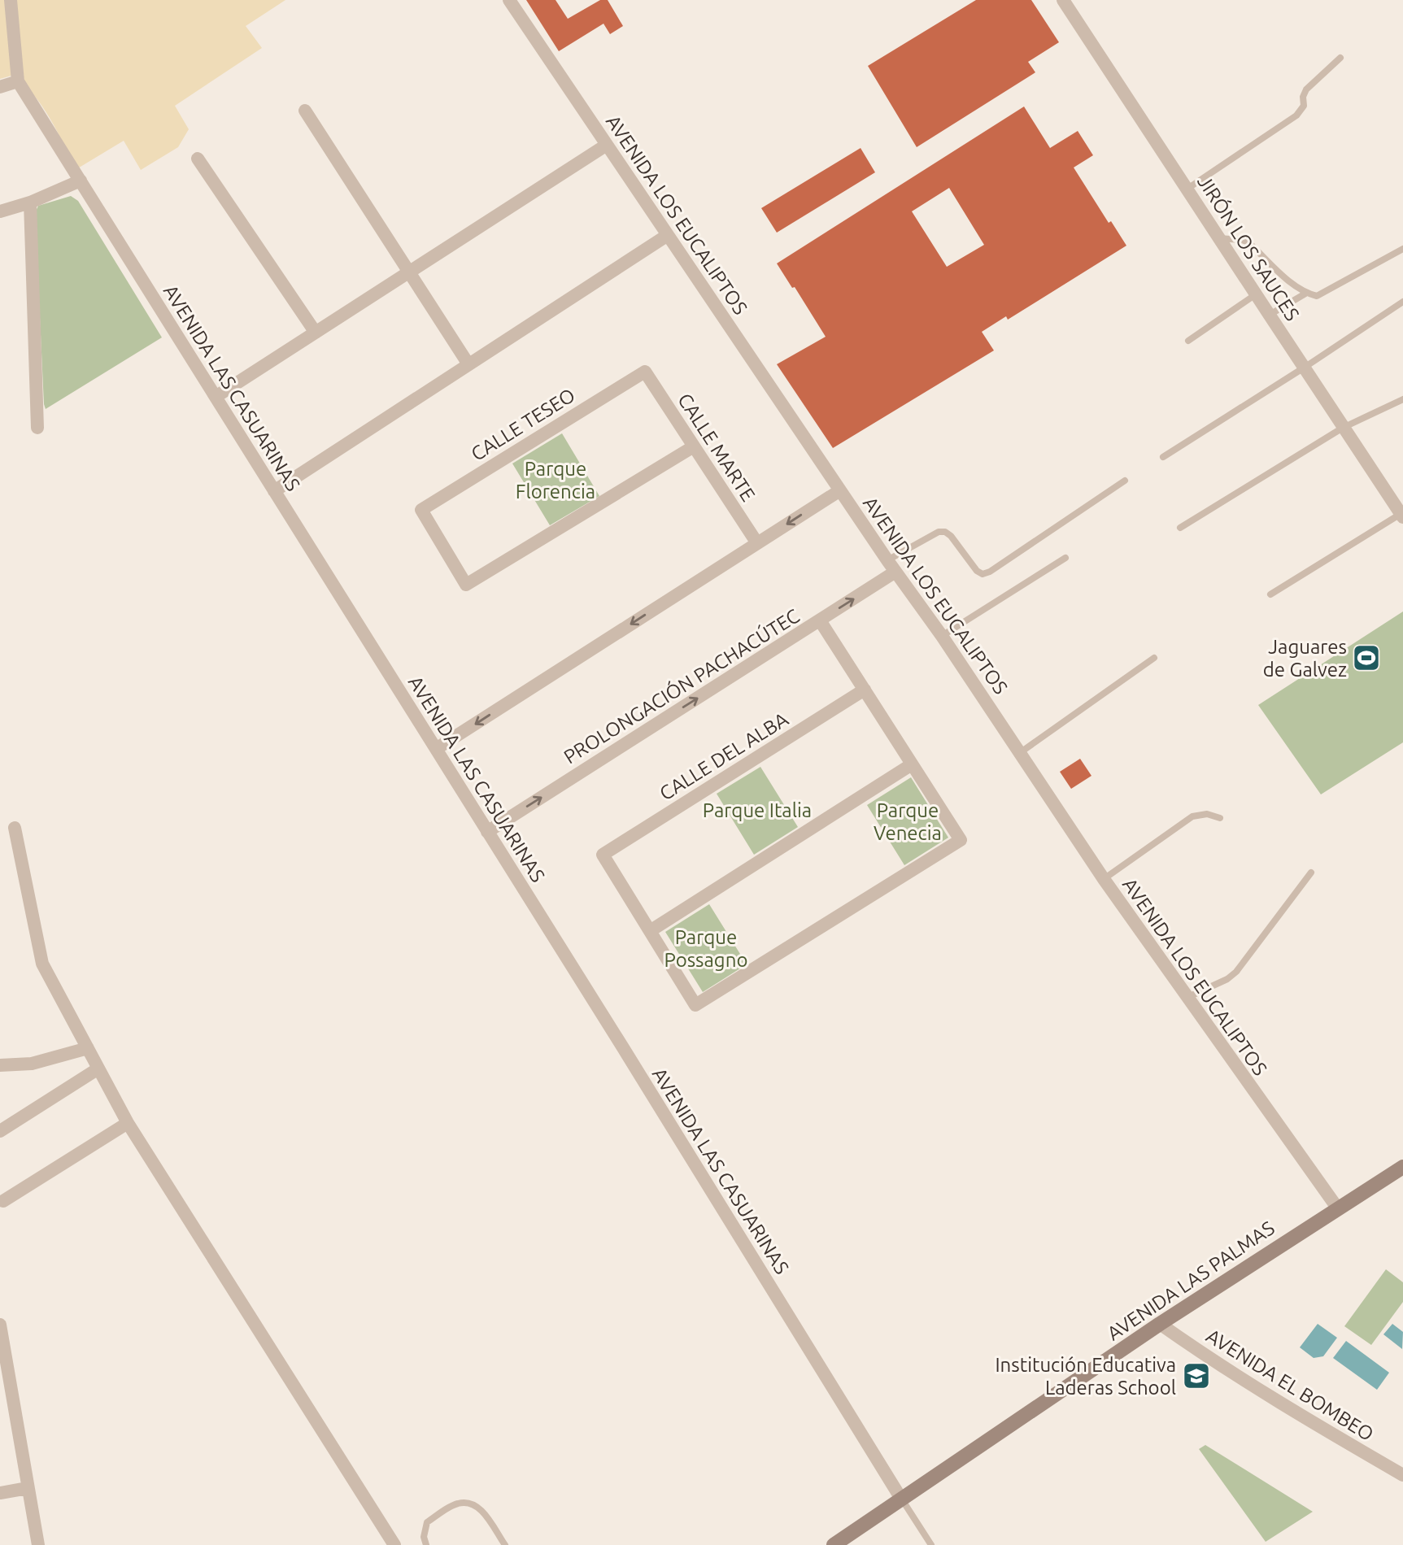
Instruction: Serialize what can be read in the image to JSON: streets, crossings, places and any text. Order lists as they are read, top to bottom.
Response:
{
  "streets": {
    "main road": ["AVENIDA LAS PALMAS"],
    "street": [
      "AVENIDA LOS EUCALIPTOS",
      "JIRÓN LOS SAUCES",
      "AVENIDA LAS CASUARINAS",
      "CALLE TESEO",
      "CALLE MARTE",
      "PROLONGACIÓN PACHACÚTEC",
      "CALLE DEL ALBA",
      "AVENIDA EL BOMBEO"
    ]
  },
  "crossings": [
    ["AVENIDA LOS EUCALIPTOS", "PROLONGACIÓN PACHACÚTEC"],
    ["AVENIDA LOS EUCALIPTOS", "AVENIDA LAS PALMAS"],
    ["AVENIDA LAS CASUARINAS", "PROLONGACIÓN PACHACÚTEC"],
    ["AVENIDA LAS CASUARINAS", "AVENIDA LAS PALMAS"],
    ["CALLE TESEO", "CALLE MARTE"],
    ["AVENIDA LAS PALMAS", "AVENIDA EL BOMBEO"]
  ],
  "parks": [
    "Parque Florencia",
    "Parque Italia",
    "Parque Venecia",
    "Parque Possagno"
  ],
  "places": {
    "sports": ["Jaguares de Galvez"],
    "school or university": ["Institución Educativa Laderas School"]
  }
}
